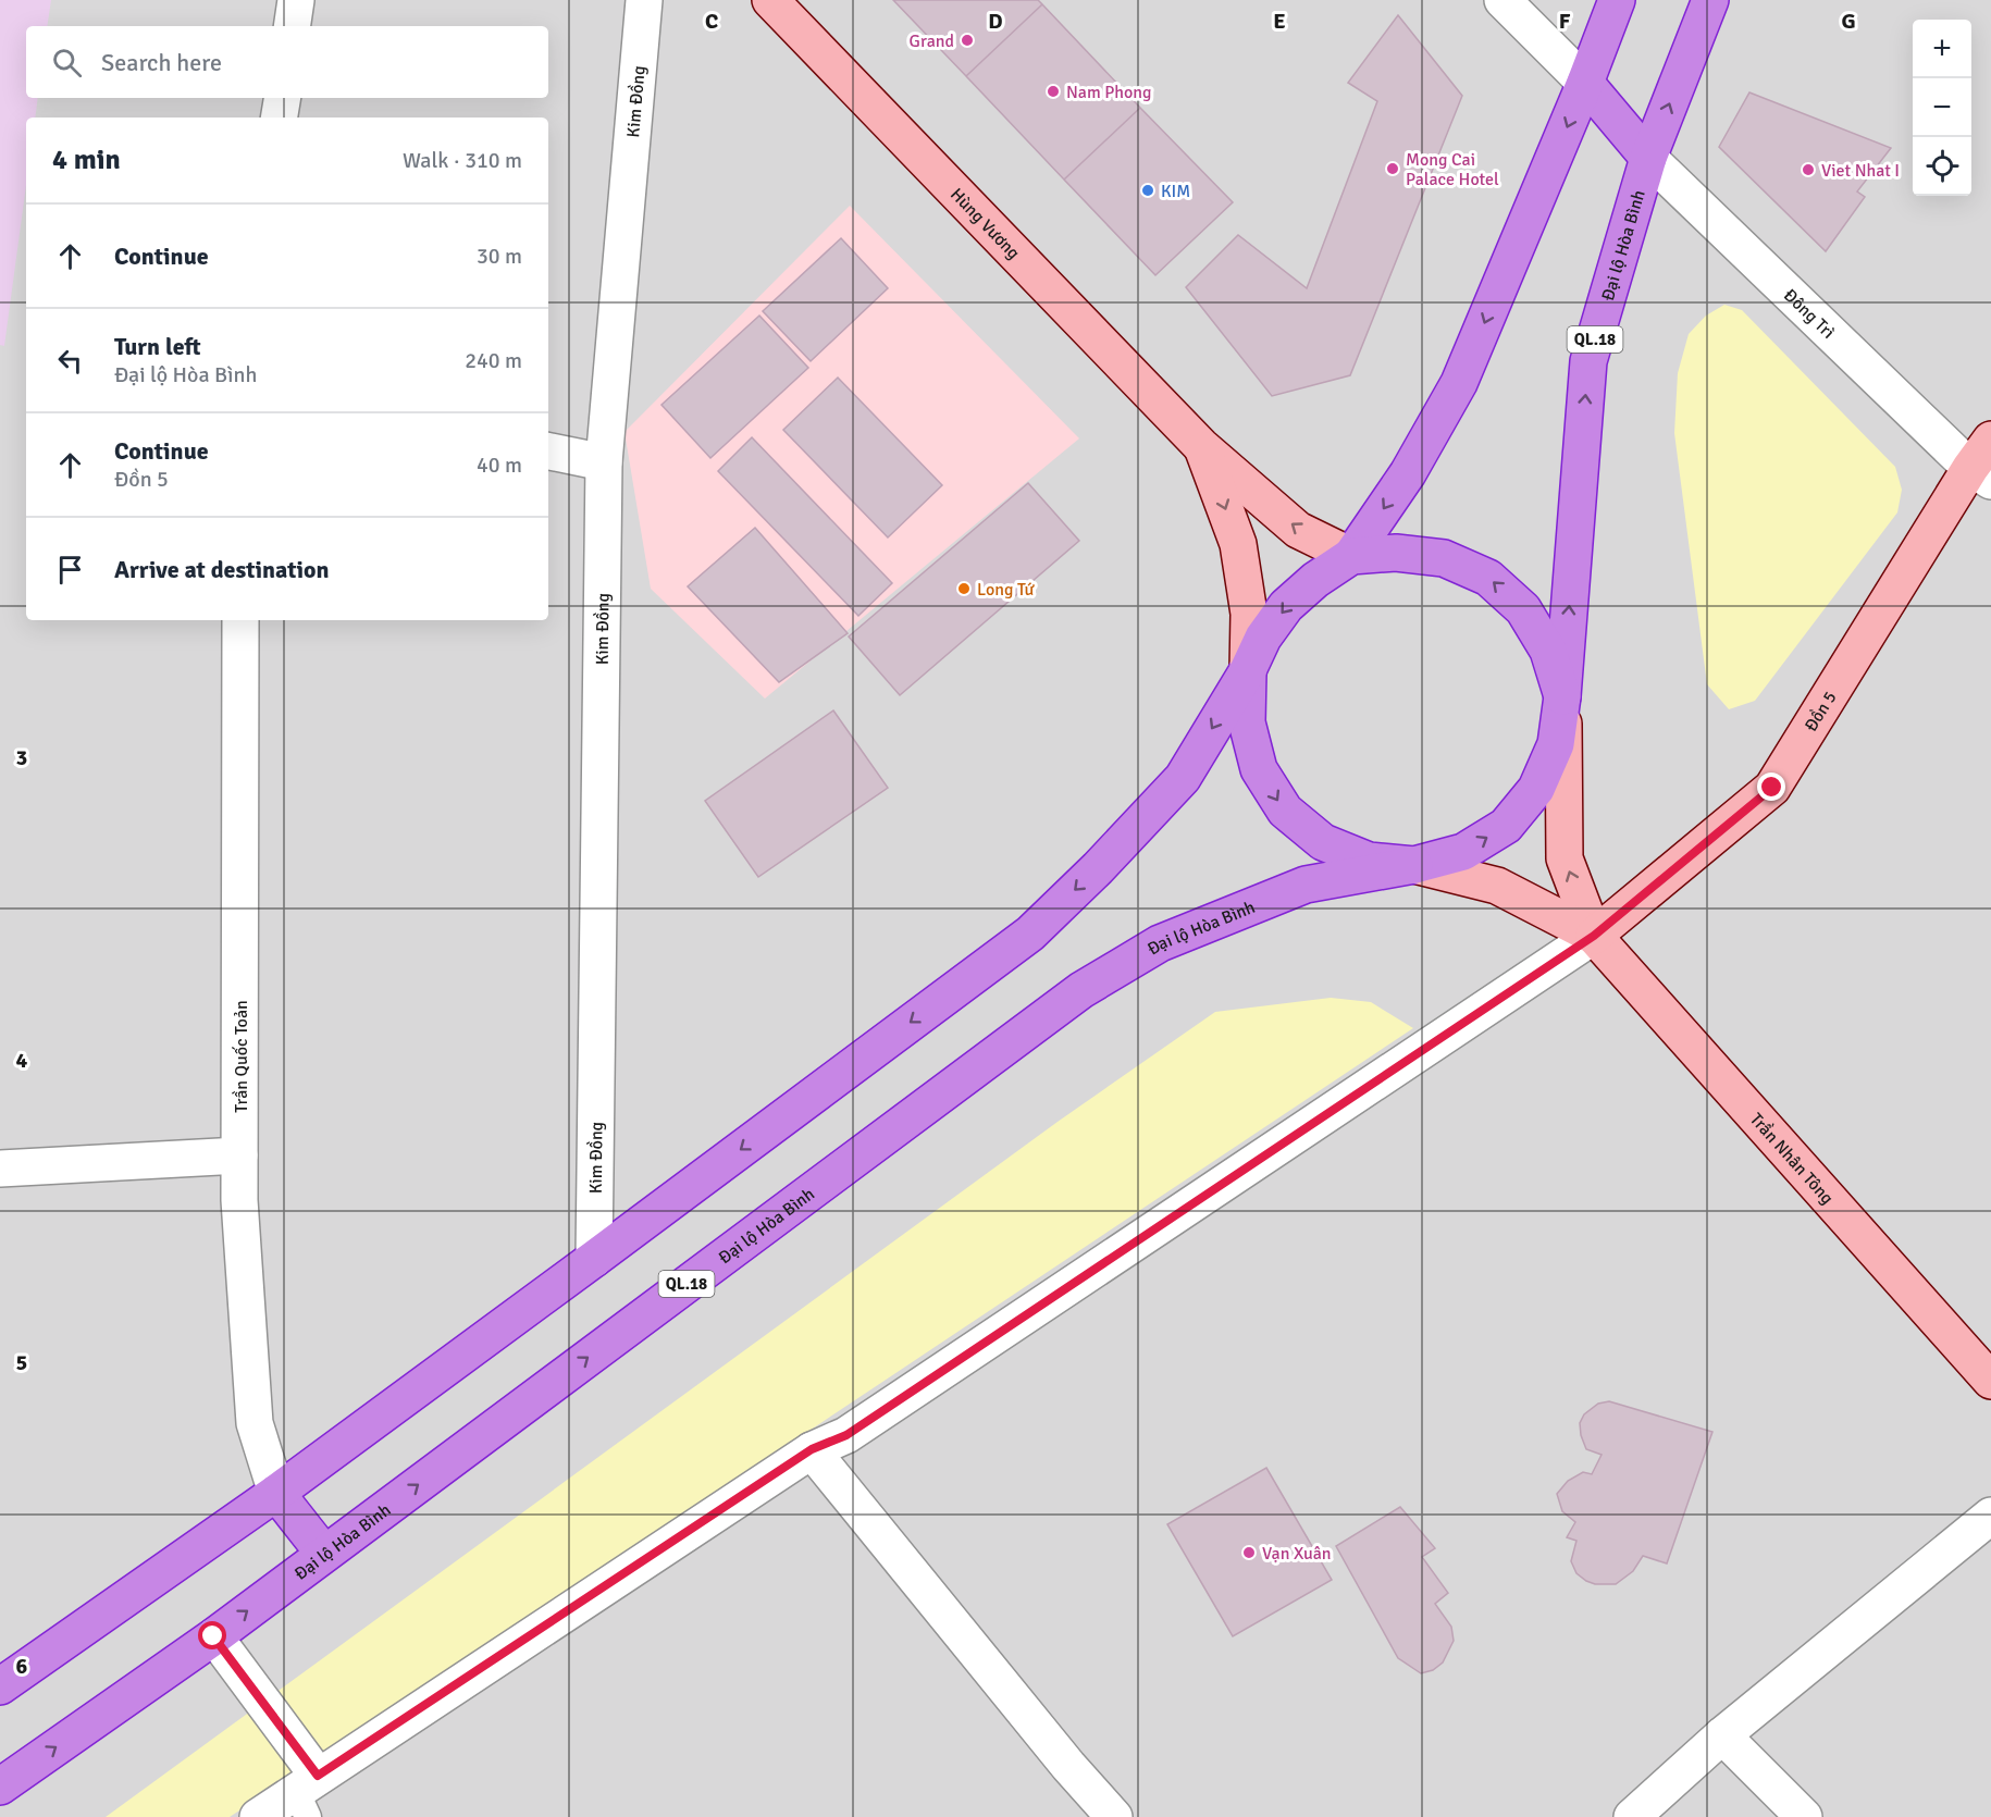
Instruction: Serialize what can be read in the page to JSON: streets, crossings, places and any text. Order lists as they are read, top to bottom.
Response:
{
  "streets": {
    "highway": ["Đại lộ Hòa Bình", "QL.18"],
    "main road": ["Hùng Vương", "Đồn 5", "Trần Nhân Tông"],
    "street": ["Kim Đồng", "Đông Trì", "Trần Quốc Toản"]
  },
  "crossings": [
    ["Đại lộ Hòa Bình", "Đông Trì"],
    ["Đông Trì", "Đồn 5"],
    ["Đồn 5", "Trần Nhân Tông"]
  ],
  "places": [
    "Grand",
    "Nam Phong",
    "Mong Cai Palace Hotel",
    "Viet Nhat I",
    "KIM",
    "Long Tứ",
    "Vạn Xuân"
  ],
  "page": {
    "map_buttons": ["+", "−"],
    "search": "Search here",
    "heading": ["4 min", "Walk · 310 m"],
    "list": [
      ["Continue", "30 m"],
      ["Turn left", "Đại lộ Hòa Bình", "240 m"],
      ["Continue", "Đồn 5", "40 m"],
      "Arrive at destination"
    ]
  },
  "grid": {
    "columns": [
      "C",
      "D",
      "E",
      "F",
      "G"
    ],
    "rows": [
      "3",
      "4",
      "5",
      "6"
    ]
  }
}
